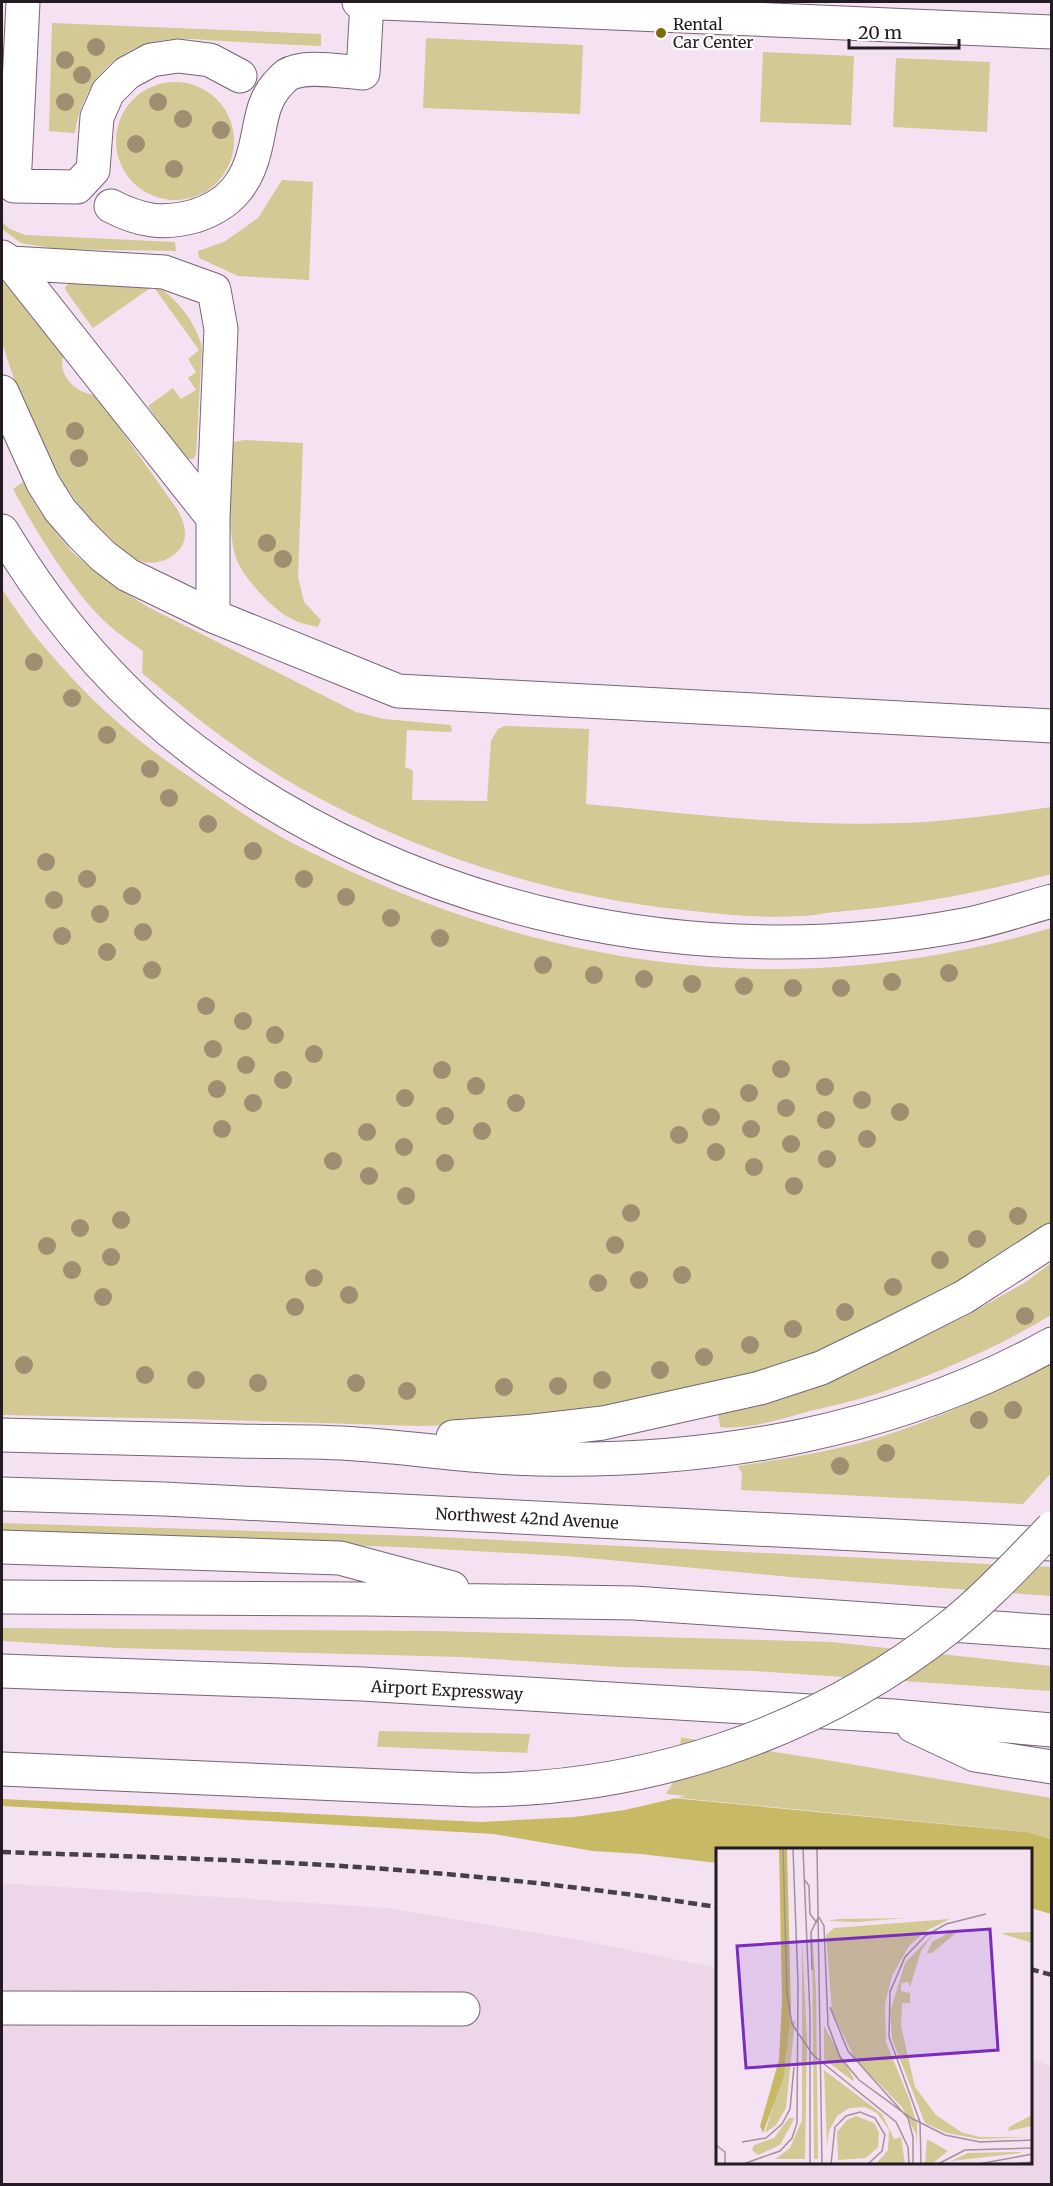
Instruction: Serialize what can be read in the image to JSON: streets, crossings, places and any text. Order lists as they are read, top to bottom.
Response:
{
  "streets": {
    "main road": ["Northwest 42nd Avenue", "Airport Expressway"]
  },
  "places": ["Rental Car Center"],
  "scale_bar": "20 m"
}
